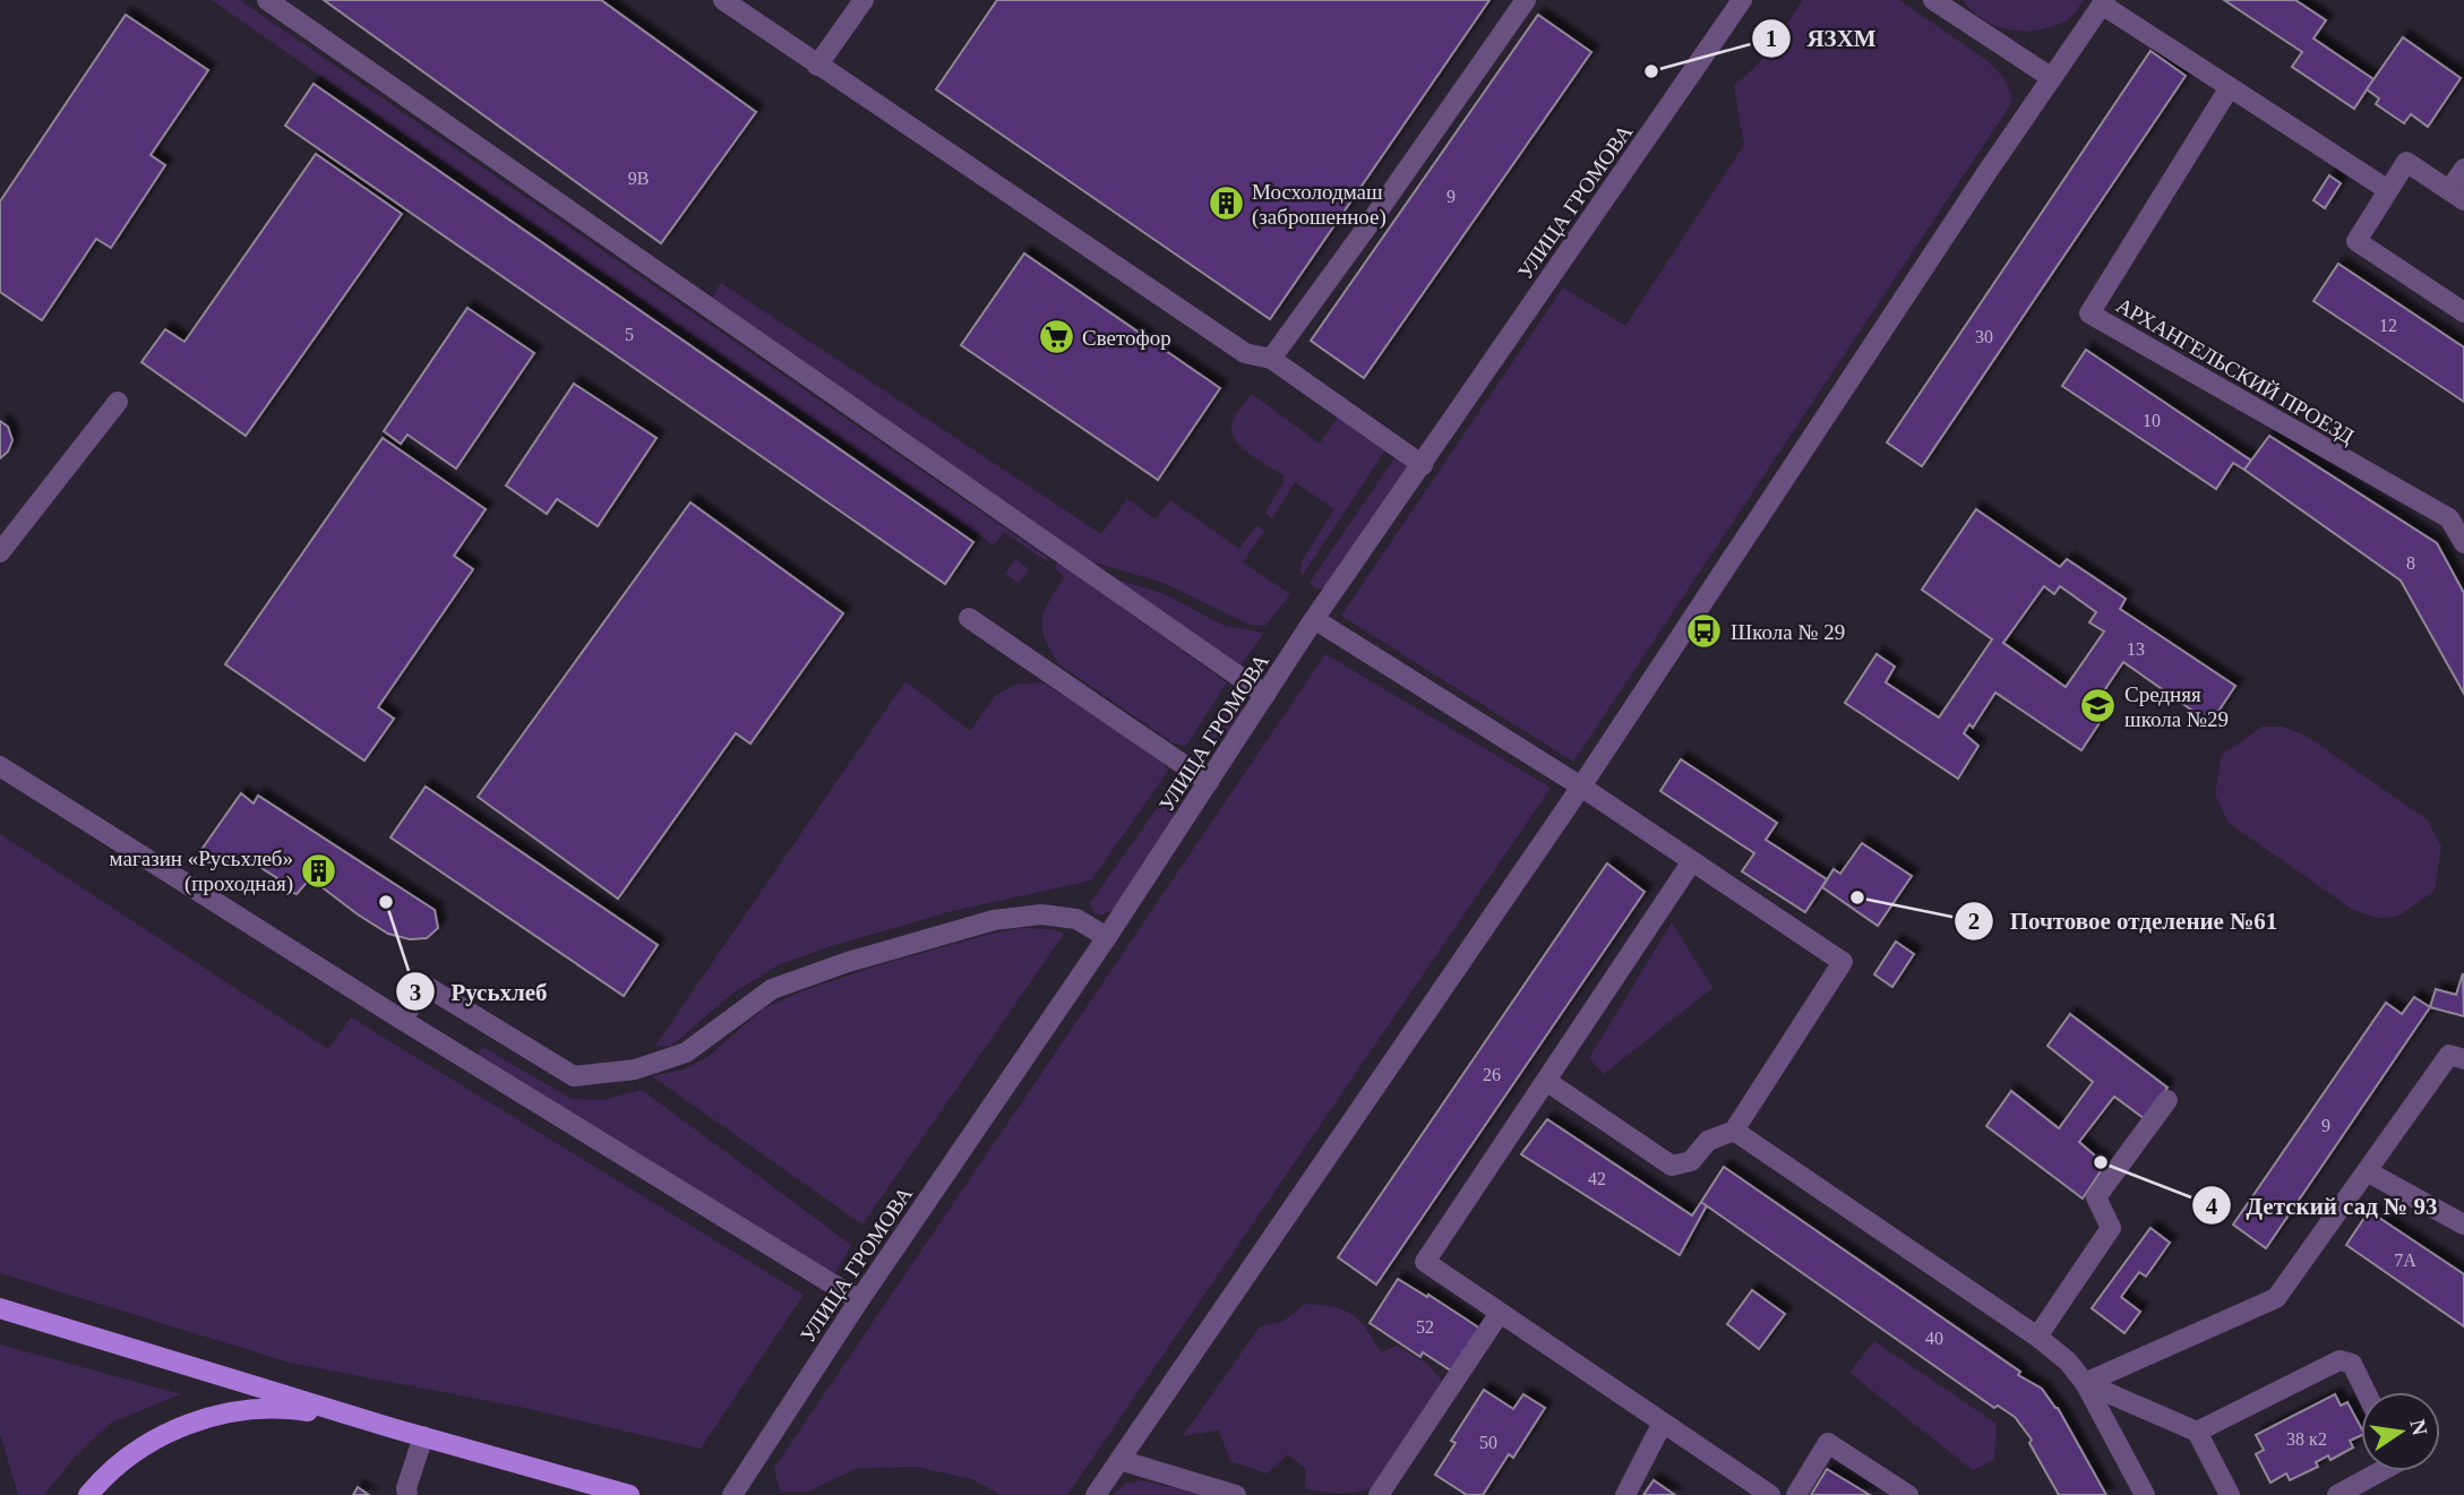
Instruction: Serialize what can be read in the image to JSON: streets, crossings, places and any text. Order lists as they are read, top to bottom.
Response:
{
  "streets": {
    "street": ["УЛИЦА ГРОМОВА", "АРХАНГЕЛЬСКИЙ ПРОЕЗД"]
  },
  "places": {
    "other": [
      "ЯЗХМ",
      "Почтовое отделение №61",
      "Русьхлеб",
      "Детский сад № 93"
    ],
    "building": ["Мосхолодмаш (заброшенное)", "магазин «Русьхлеб» (проходная)"],
    "supermarket": ["Светофор"],
    "bus stop": ["Школа № 29"],
    "school or university": ["Средняя школа №29"]
  },
  "house_numbers": [
    "9В",
    "9",
    "12",
    "5",
    "30",
    "10",
    "8",
    "13",
    "26",
    "9",
    "42",
    "7А",
    "52",
    "40",
    "38 к2",
    "50"
  ],
  "north": "right"
}
